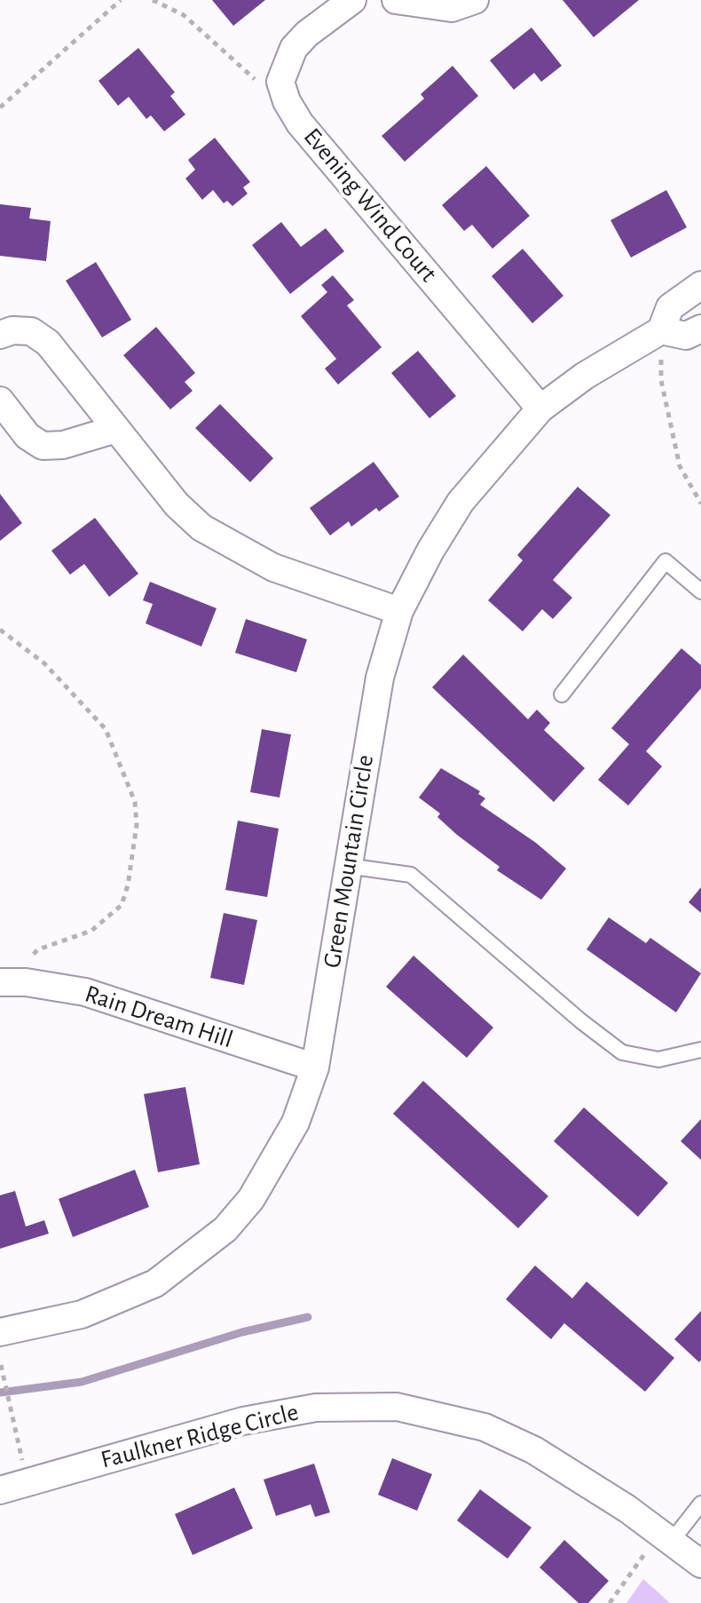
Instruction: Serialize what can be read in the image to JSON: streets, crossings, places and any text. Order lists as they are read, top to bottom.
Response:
{
  "streets": {
    "street": [
      "Evening Wind Court",
      "Green Mountain Circle",
      "Rain Dream Hill",
      "Faulkner Ridge Circle"
    ]
  },
  "crossings": [
    ["Evening Wind Court", "Green Mountain Circle"],
    ["Green Mountain Circle", "Rain Dream Hill"]
  ]
}
